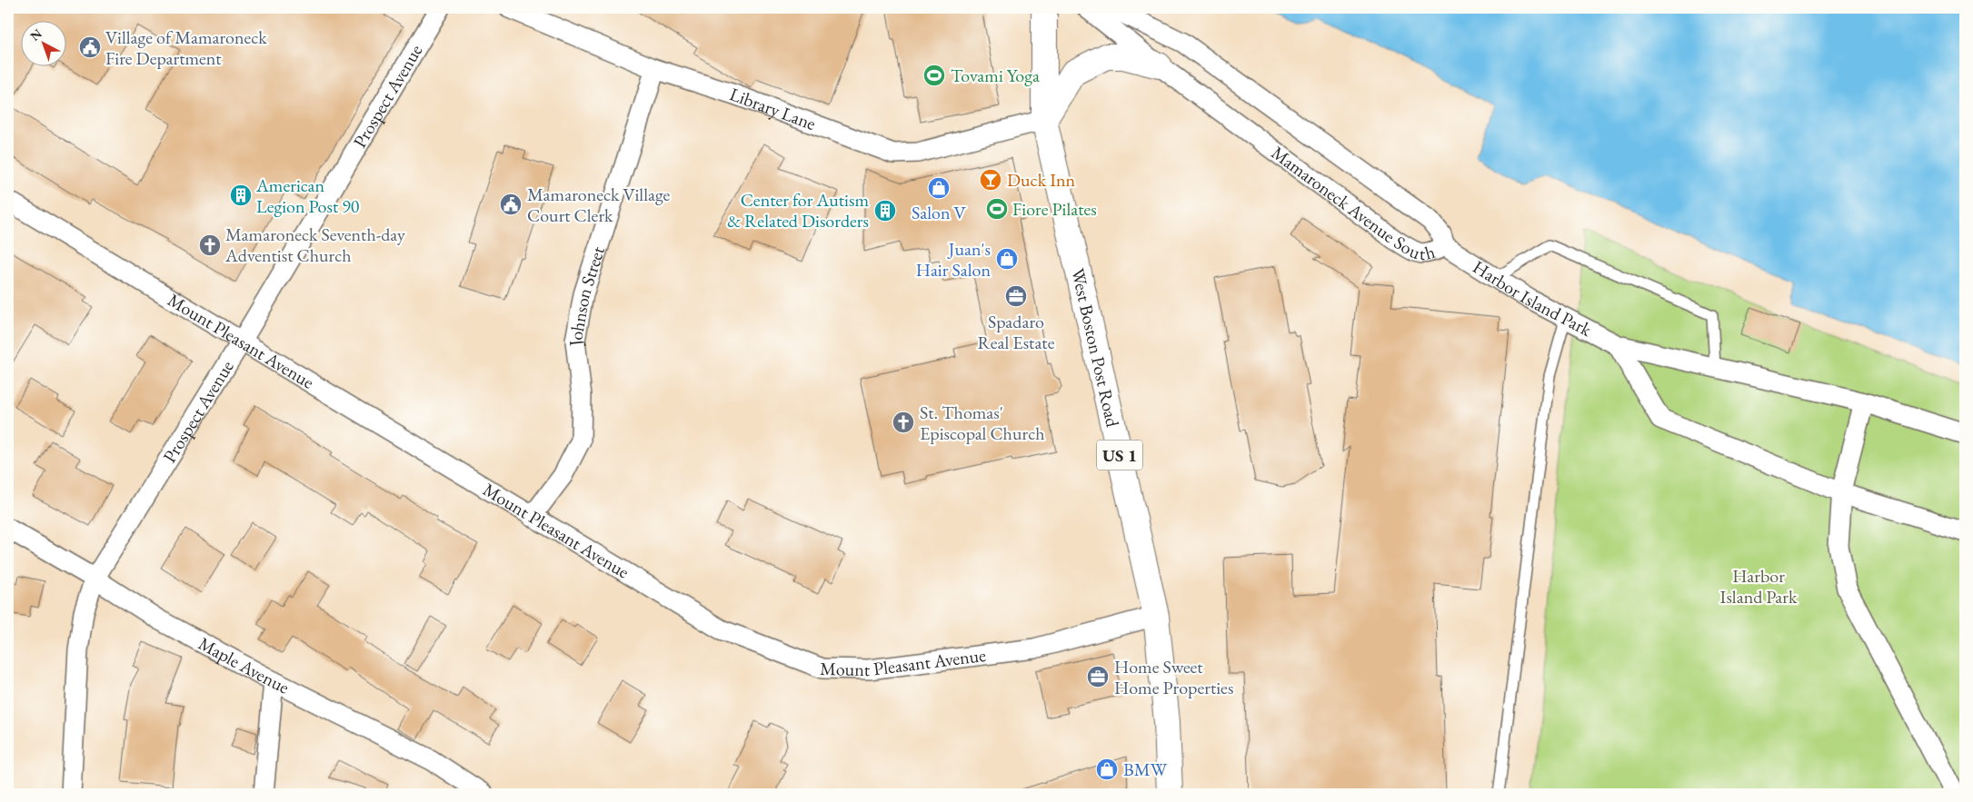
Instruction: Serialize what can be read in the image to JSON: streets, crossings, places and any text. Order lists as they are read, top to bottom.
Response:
{
  "streets": {
    "main road": ["West Boston Post Road", "US 1"],
    "street": [
      "Prospect Avenue",
      "Library Lane",
      "Mamaroneck Avenue South",
      "Johnson Street",
      "Harbor Island Park",
      "Mount Pleasant Avenue",
      "Maple Avenue"
    ]
  },
  "crossings": [
    ["Prospect Avenue", "Mount Pleasant Avenue"],
    ["Prospect Avenue", "Maple Avenue"],
    ["Library Lane", "Johnson Street"],
    ["Library Lane", "West Boston Post Road"],
    ["Mamaroneck Avenue South", "Harbor Island Park"],
    ["Johnson Street", "Mount Pleasant Avenue"],
    ["Mount Pleasant Avenue", "West Boston Post Road"]
  ],
  "parks": ["Harbor Island Park"],
  "places": {
    "public building": ["Village of Mamaroneck Fire Department", "Mamaroneck Village Court Clerk"],
    "sports": ["Tovami Yoga", "Fiore Pilates"],
    "bar": ["Duck Inn"],
    "shop": ["Salon V", "Juan's Hair Salon", "BMW"],
    "building": ["American Legion Post 90", "Center for Autism & Related Disorders"],
    "church": ["Mamaroneck Seventh-day Adventist Church", "St. Thomas' Episcopal Church"],
    "office": ["Spadaro Real Estate", "Home Sweet Home Properties"]
  },
  "north": "top left"
}
